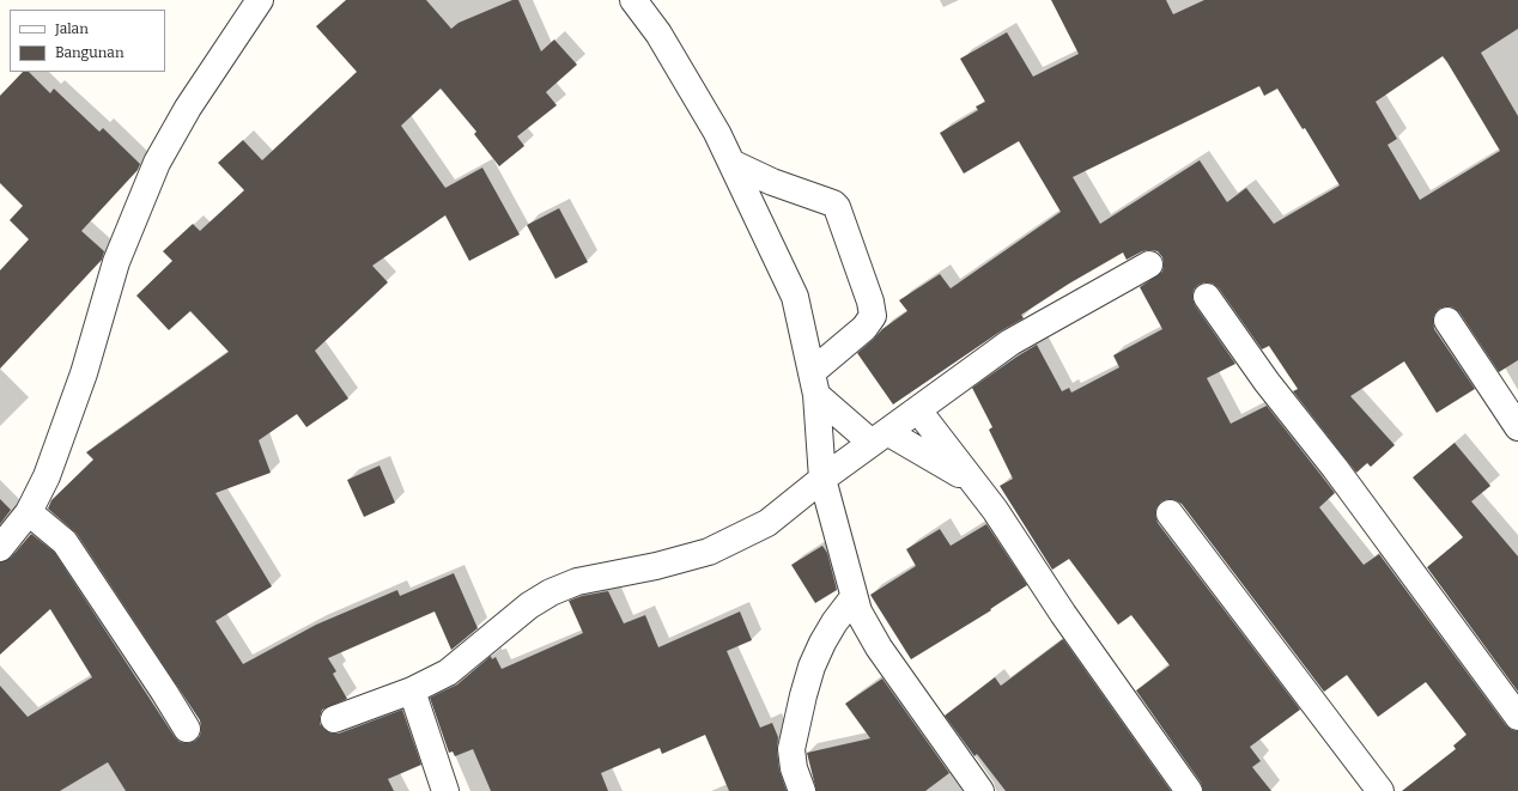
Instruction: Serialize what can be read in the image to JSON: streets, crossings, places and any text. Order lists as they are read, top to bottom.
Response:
{
  "legend": ["Jalan", "Bangunan"]
}
